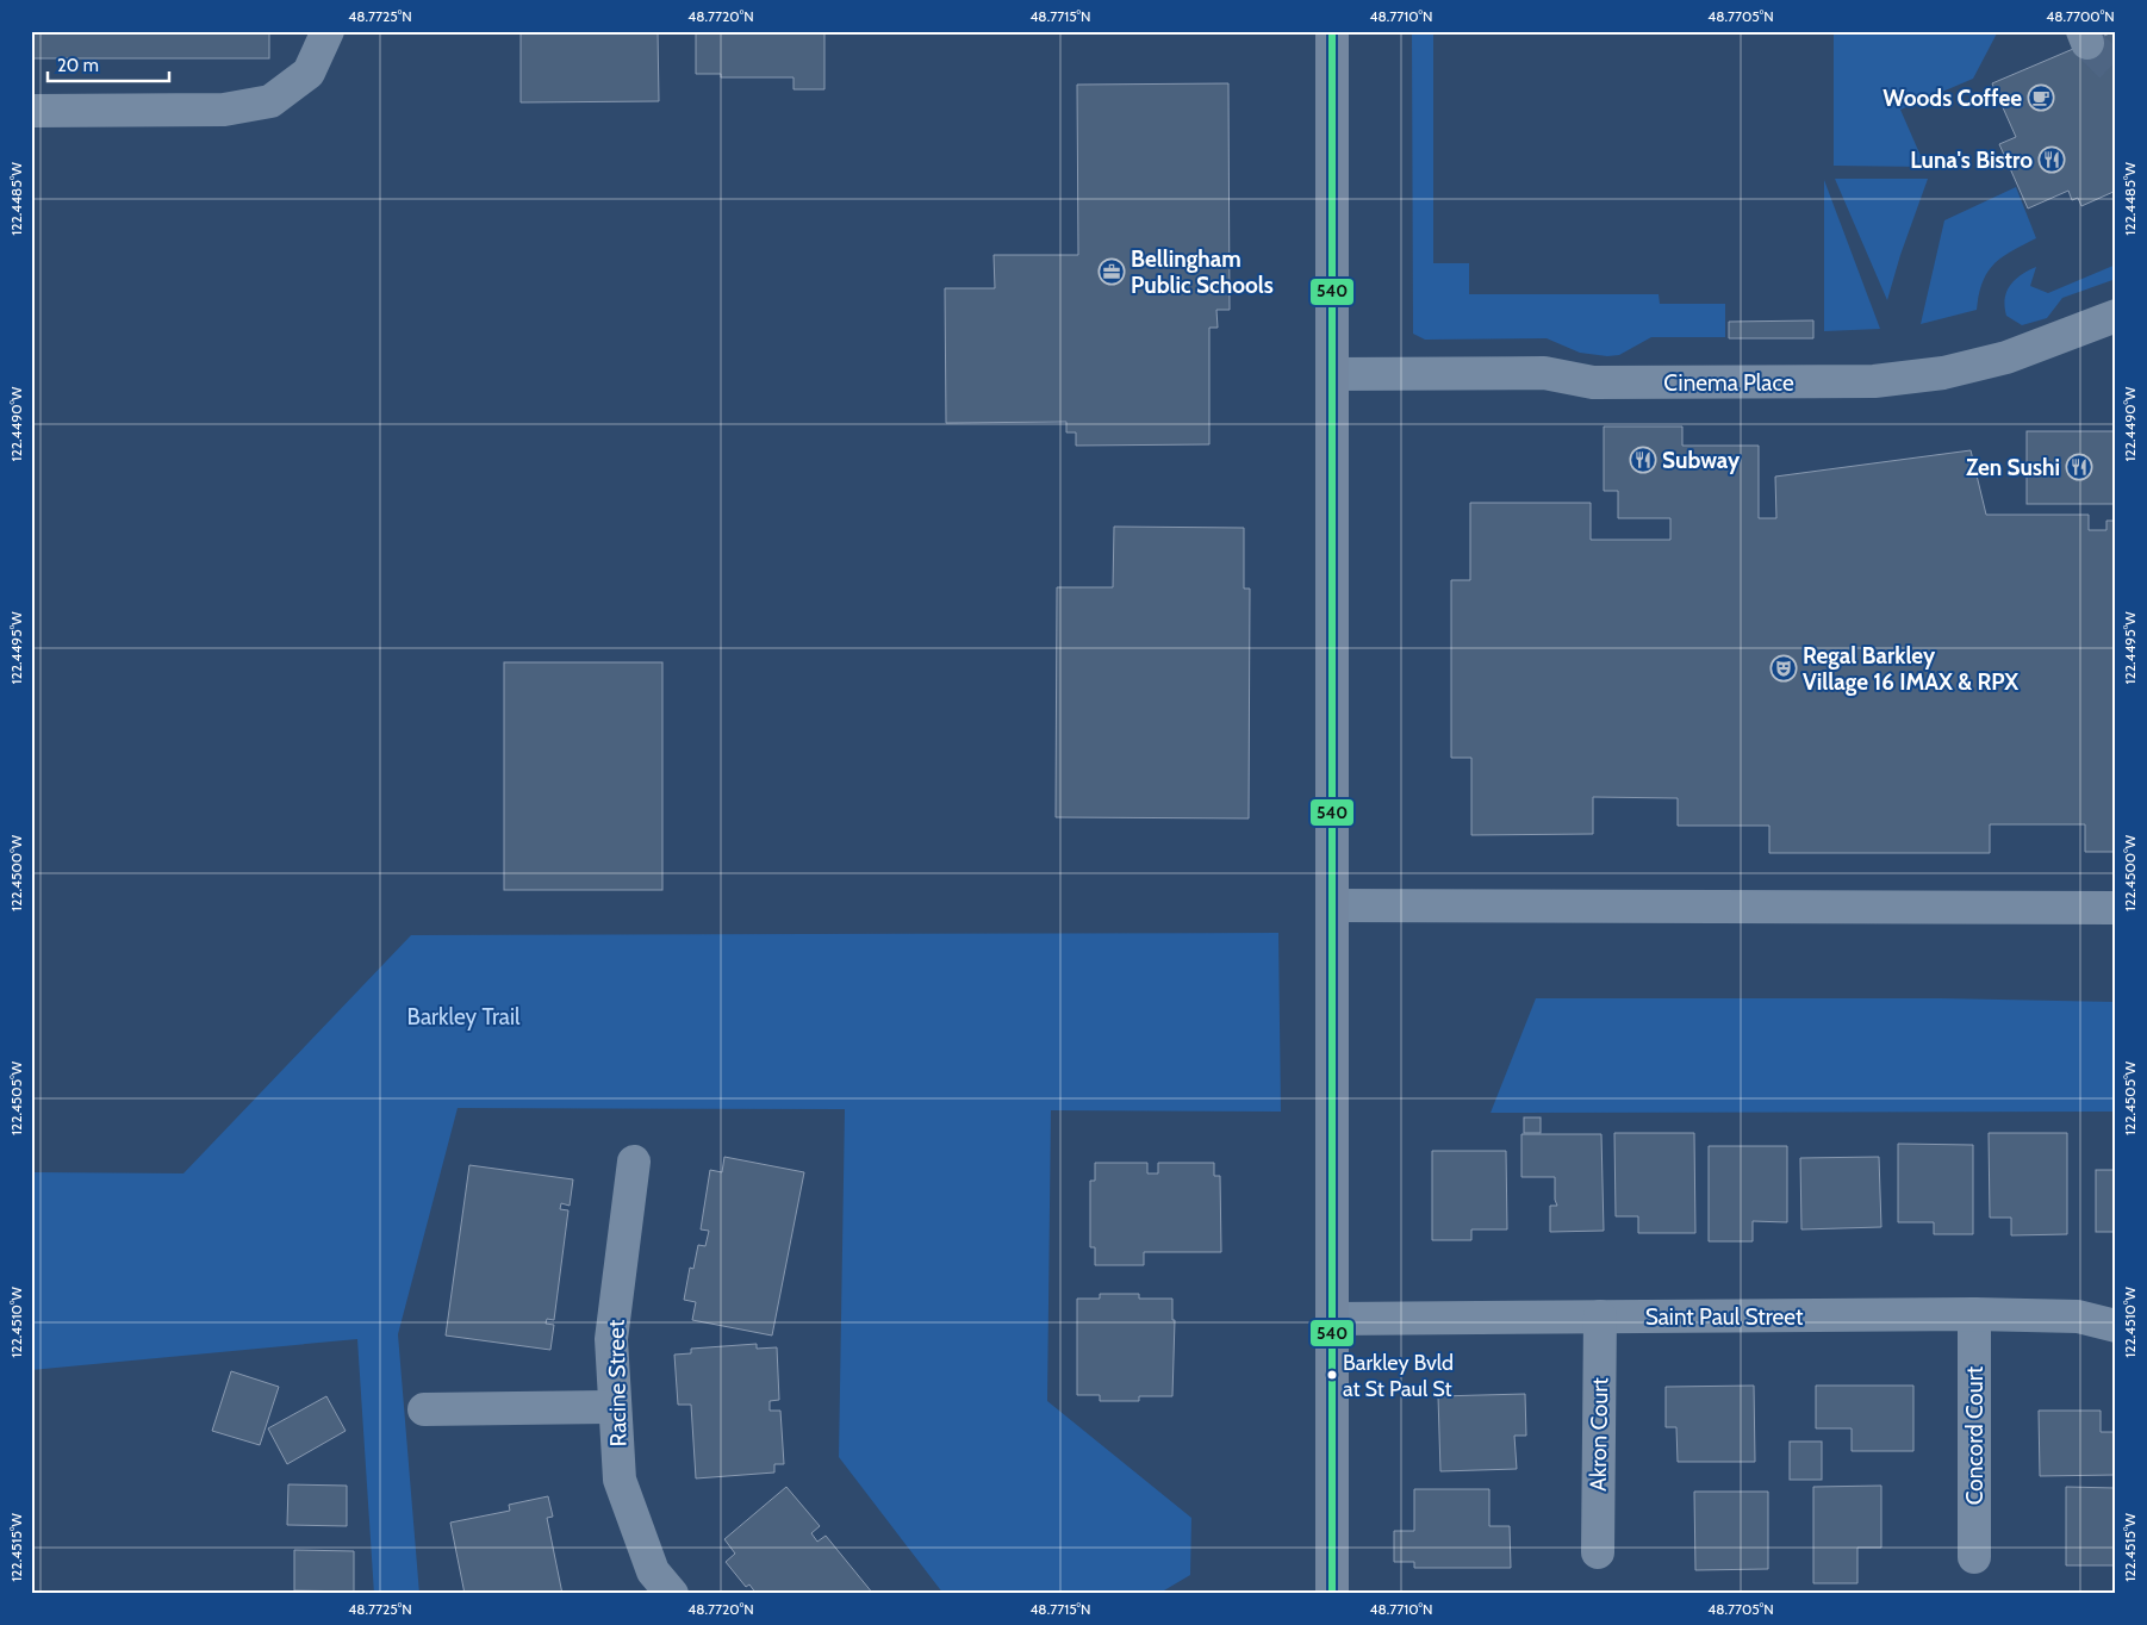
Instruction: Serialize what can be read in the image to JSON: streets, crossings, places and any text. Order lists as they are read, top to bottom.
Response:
{
  "streets": {
    "street": [
      "Cinema Place",
      "Saint Paul Street",
      "Racine Street",
      "Akron Court",
      "Concord Court"
    ]
  },
  "crossings": [
    ["Saint Paul Street", "Akron Court"],
    ["Saint Paul Street", "Concord Court"]
  ],
  "parks": ["Barkley Trail"],
  "places": {
    "cafe": ["Woods Coffee"],
    "restaurant": ["Luna's Bistro", "Subway", "Zen Sushi"],
    "office": ["Bellingham Public Schools"],
    "theatre": ["Regal Barkley Village 16 IMAX & RPX"],
    "other": ["Barkley Bvld at St Paul St"]
  },
  "lines": ["transit line 540"],
  "scale_bar": "20 m",
  "coordinates": [
    "48.7725°N",
    "48.7720°N",
    "48.7715°N",
    "48.7710°N",
    "48.7705°N",
    "48.7700°N",
    "122.4485°W",
    "122.4490°W",
    "122.4495°W",
    "122.4500°W",
    "122.4505°W",
    "122.4510°W",
    "122.4515°W"
  ]
}
